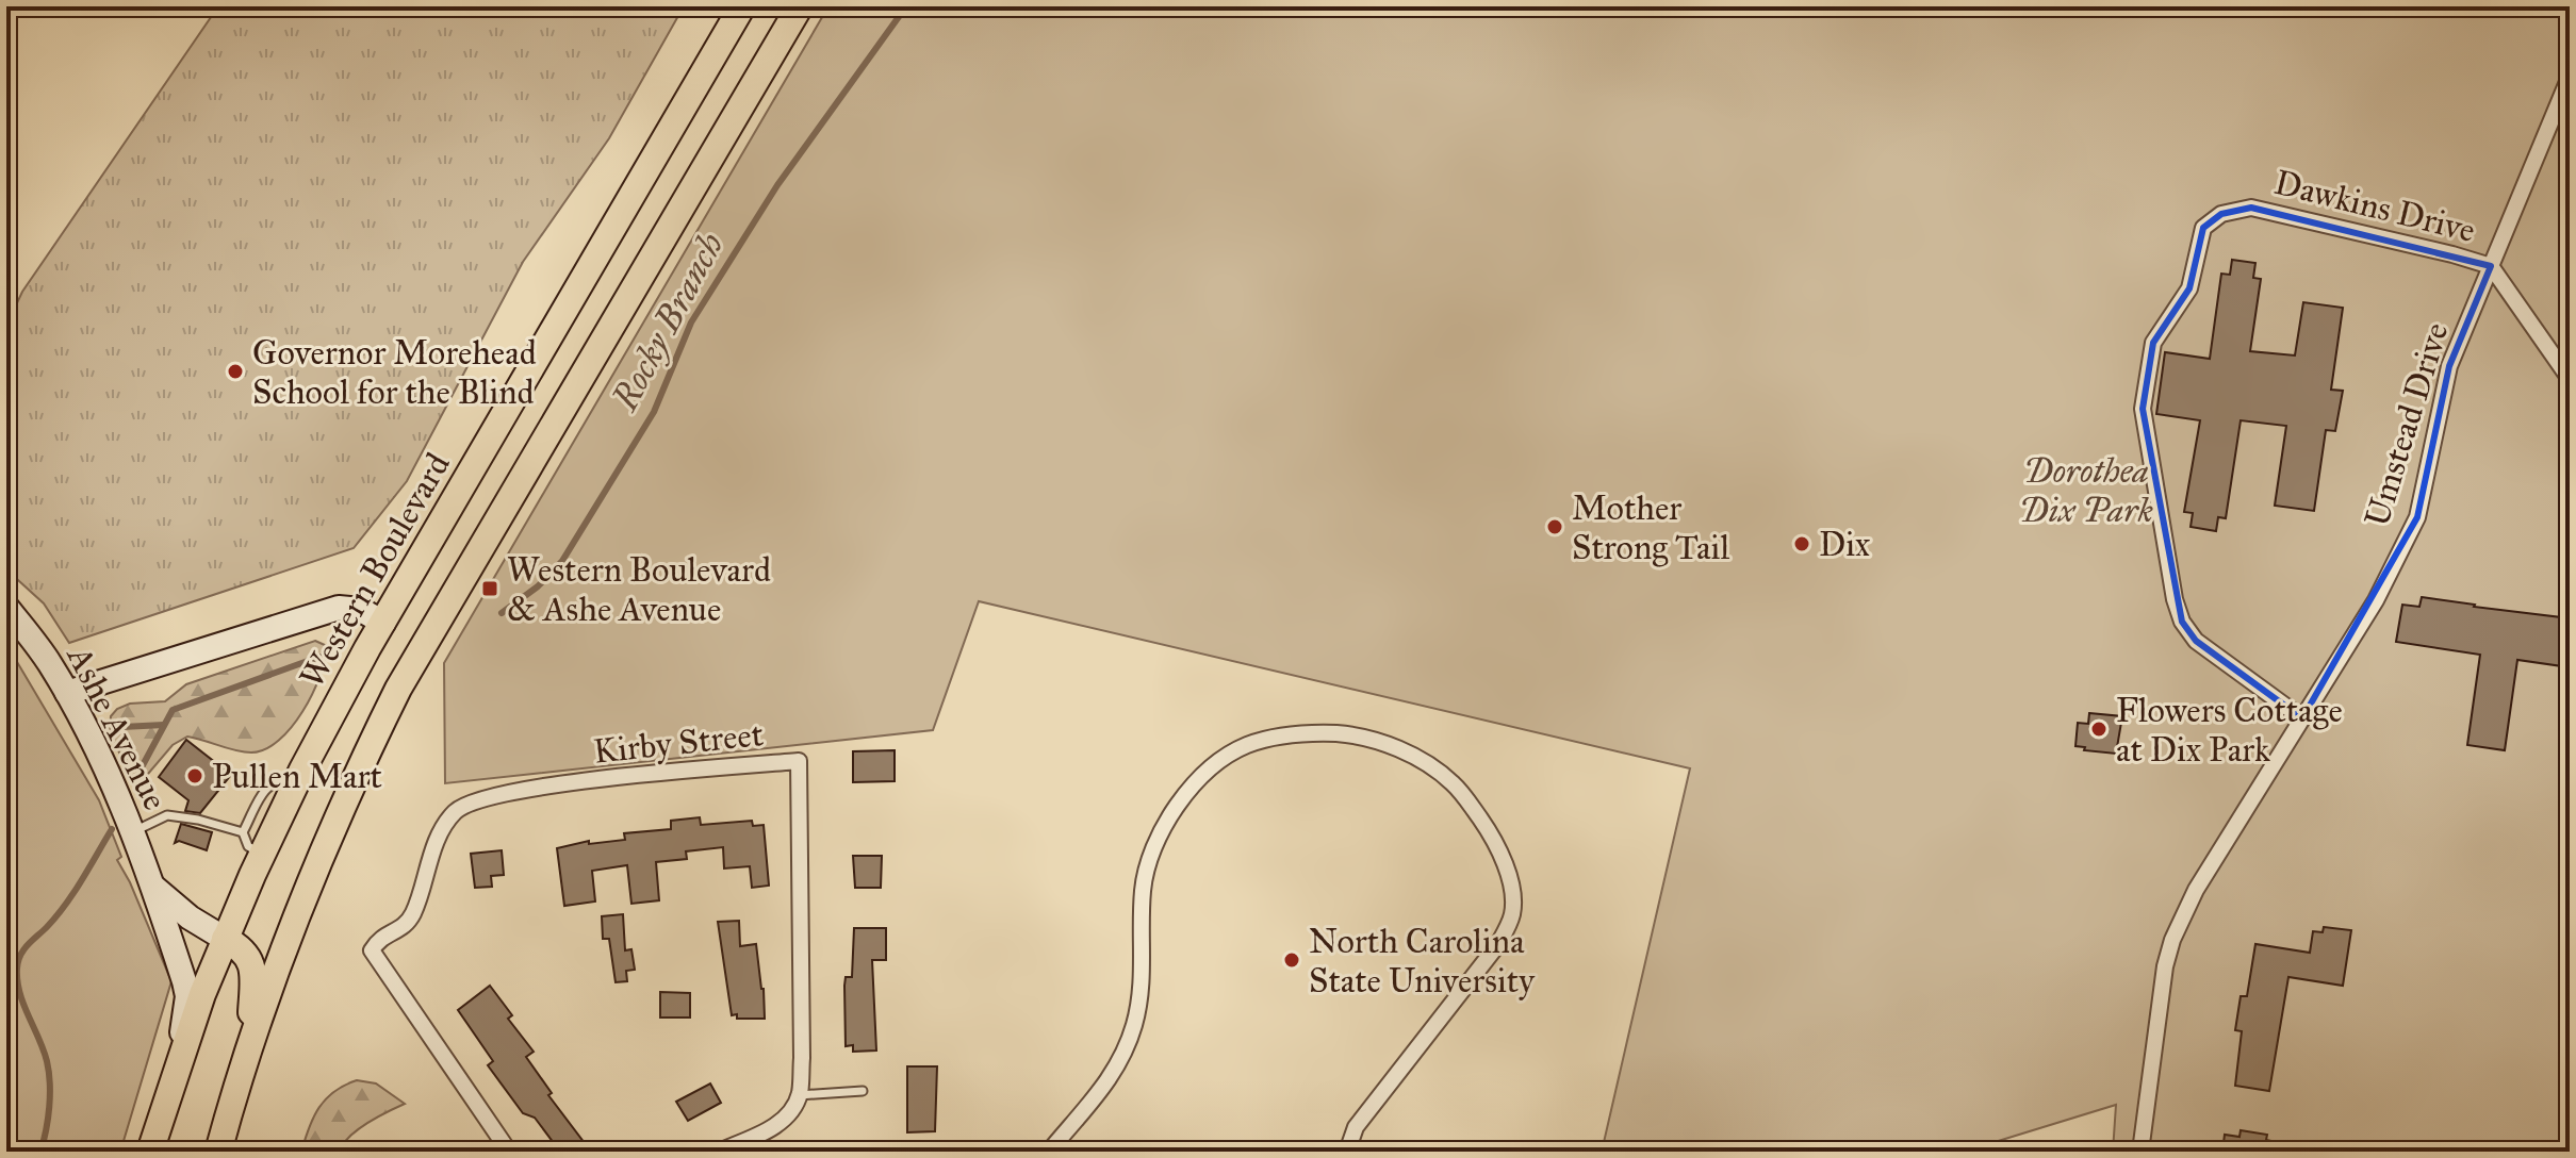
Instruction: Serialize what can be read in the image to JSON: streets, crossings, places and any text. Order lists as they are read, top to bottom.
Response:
{
  "streets": {
    "main road": ["Western Boulevard"],
    "street": [
      "Dawkins Drive",
      "Umstead Drive",
      "Ashe Avenue",
      "Kirby Street"
    ]
  },
  "crossings": [
    ["Dawkins Drive", "Umstead Drive"],
    ["Western Boulevard", "Ashe Avenue"]
  ],
  "water": ["Rocky Branch"],
  "parks": ["Dorothea Dix Park"],
  "places": {
    "other": [
      "Governor Morehead School for the Blind",
      "Mother Strong Tail",
      "Dix",
      "Flowers Cottage at Dix Park",
      "Pullen Mart",
      "North Carolina State University"
    ],
    "transit": ["Western Boulevard & Ashe Avenue"]
  }
}
